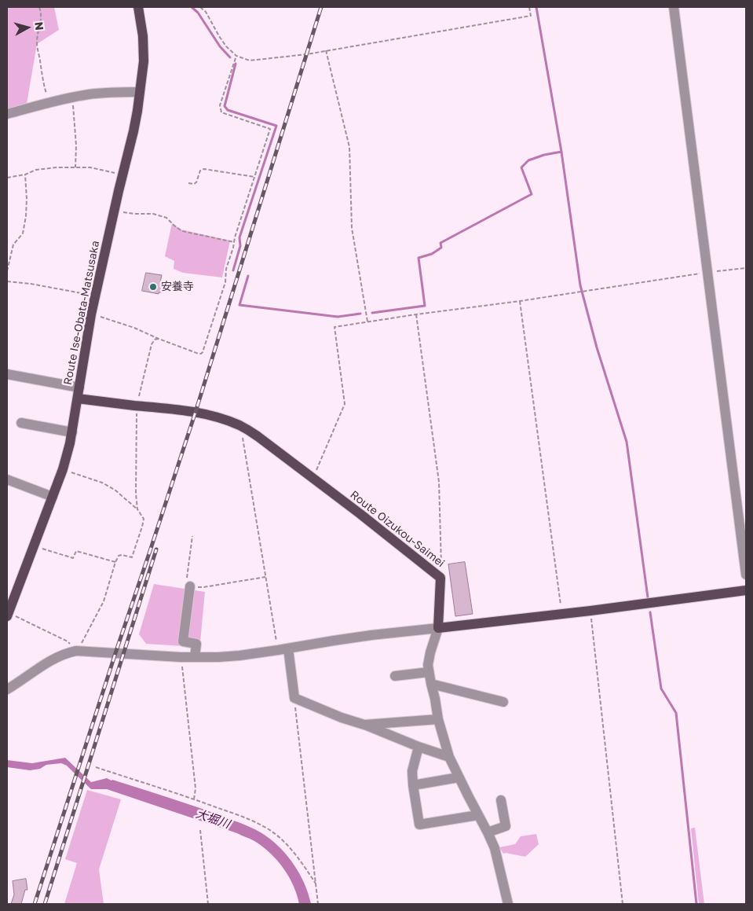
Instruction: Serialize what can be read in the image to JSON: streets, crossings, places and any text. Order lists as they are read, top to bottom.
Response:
{
  "streets": {
    "main road": ["Route Ise-Obata-Matsusaka", "Route Oizukou-Saimei"]
  },
  "crossings": [
    ["Route Ise-Obata-Matsusaka", "Route Oizukou-Saimei"]
  ],
  "water": ["大堀川"],
  "places": ["安養寺"],
  "north": "right"
}
